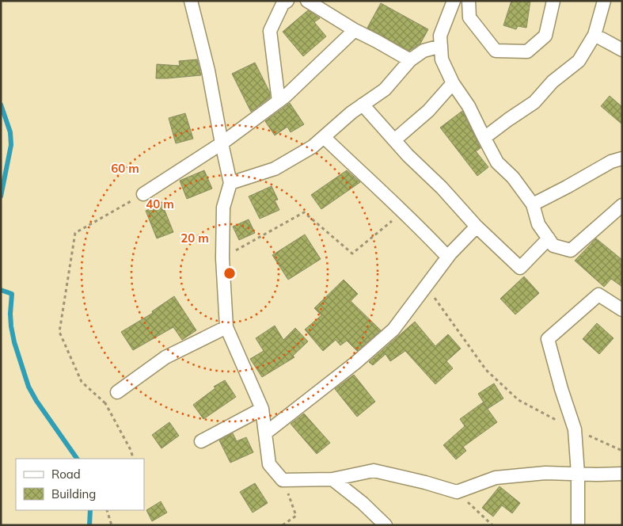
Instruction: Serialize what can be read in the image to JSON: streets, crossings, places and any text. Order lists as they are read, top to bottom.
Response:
{
  "legend": ["Road", "Building"],
  "rings": ["60 m", "40 m", "20 m"]
}
